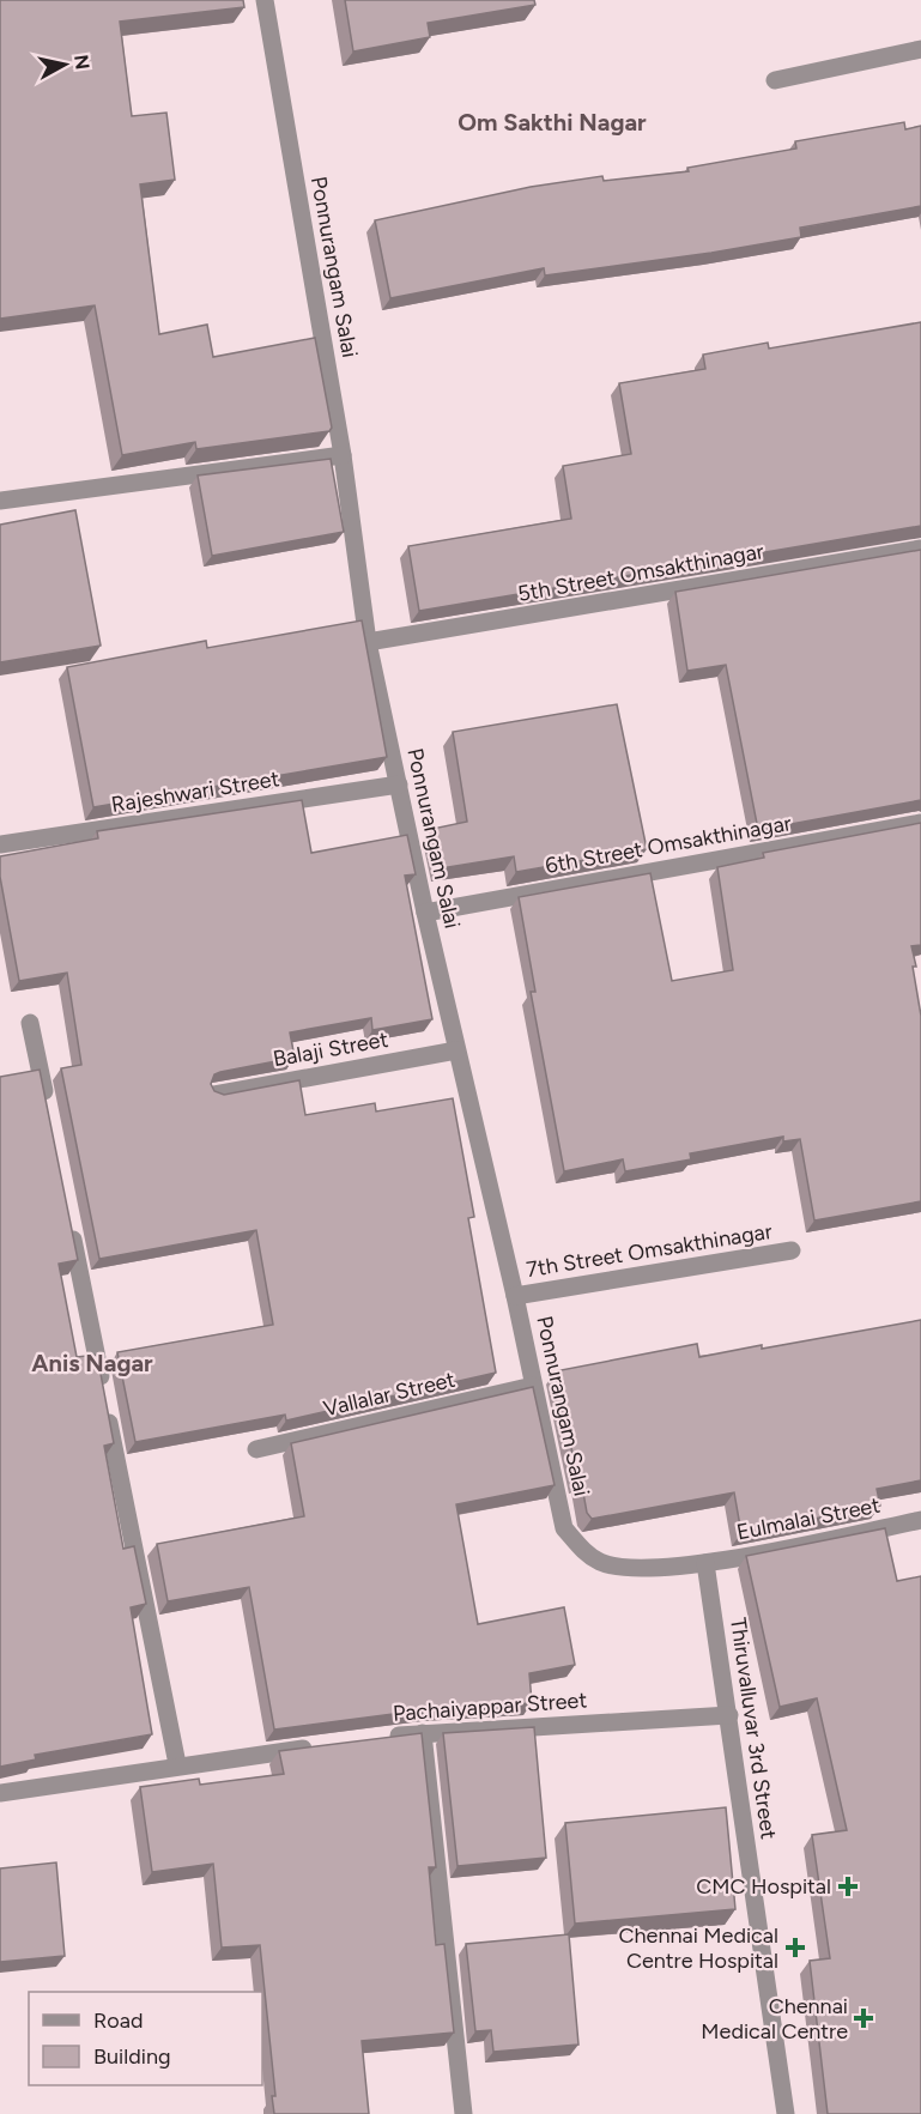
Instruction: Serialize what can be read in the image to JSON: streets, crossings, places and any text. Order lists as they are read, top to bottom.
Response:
{
  "streets": {
    "street": [
      "Ponnurangam Salai",
      "5th Street Omsakthinagar",
      "Rajeshwari Street",
      "6th Street Omsakthinagar",
      "Balaji Street",
      "7th Street Omsakthinagar",
      "Vallalar Street",
      "Eulmalai Street",
      "Pachaiyappar Street",
      "Thiruvalluvar 3rd Street"
    ]
  },
  "crossings": [
    ["Ponnurangam Salai", "5th Street Omsakthinagar"],
    ["Ponnurangam Salai", "Rajeshwari Street"],
    ["Ponnurangam Salai", "6th Street Omsakthinagar"],
    ["Ponnurangam Salai", "Balaji Street"],
    ["Ponnurangam Salai", "7th Street Omsakthinagar"],
    ["Ponnurangam Salai", "Vallalar Street"],
    ["Ponnurangam Salai", "Eulmalai Street"],
    ["Ponnurangam Salai", "Thiruvalluvar 3rd Street"],
    ["Eulmalai Street", "Thiruvalluvar 3rd Street"],
    ["Pachaiyappar Street", "Thiruvalluvar 3rd Street"]
  ],
  "districts": ["Om Sakthi Nagar", "Anis Nagar"],
  "places": {
    "health": ["CMC Hospital", "Chennai Medical Centre Hospital", "Chennai Medical Centre"]
  },
  "legend": ["Road", "Building"],
  "north": "right"
}
